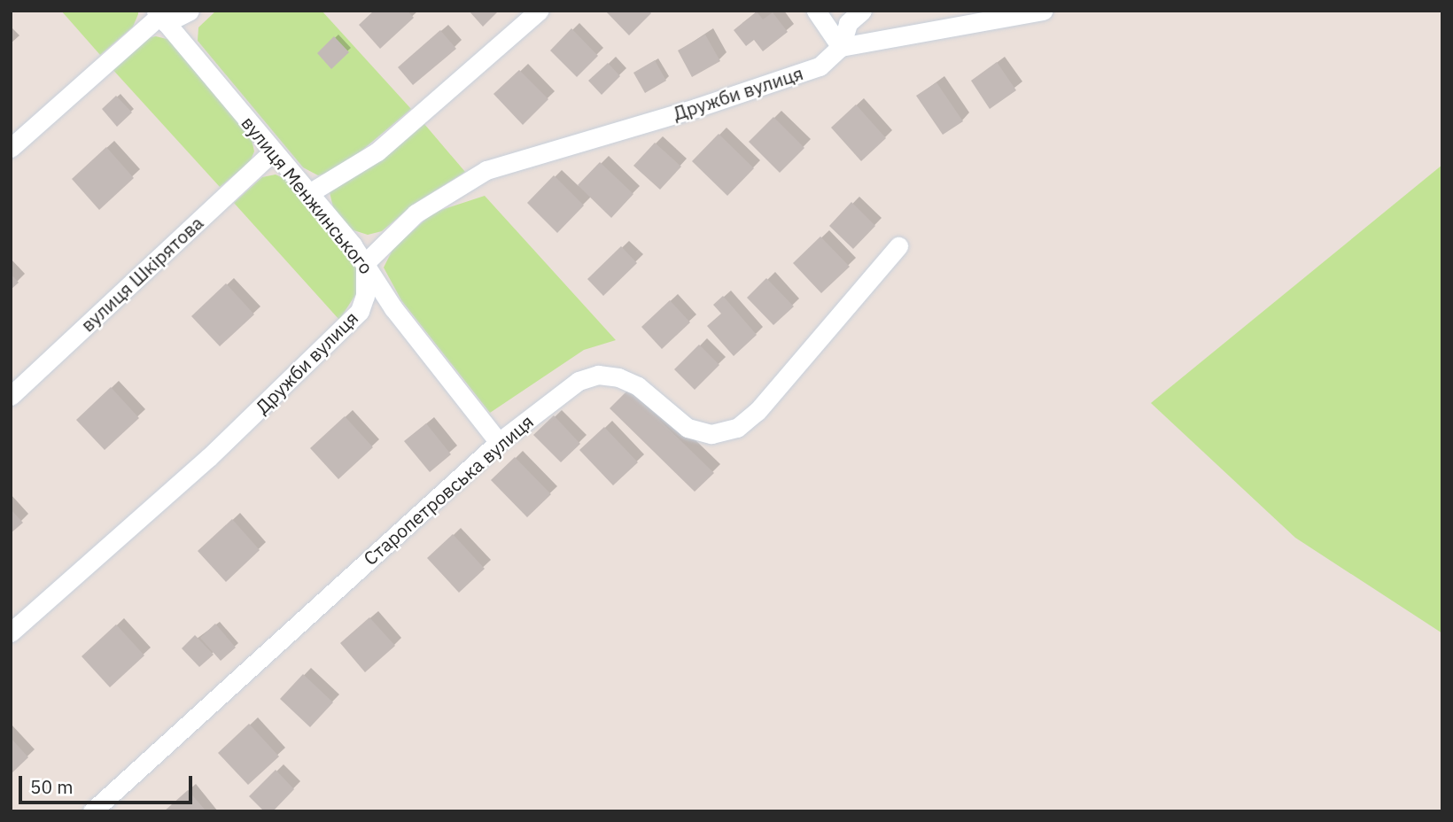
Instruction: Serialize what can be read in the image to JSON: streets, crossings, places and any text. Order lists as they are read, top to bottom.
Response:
{
  "streets": {
    "street": [
      "Дружби вулиця",
      "вулиця Менжинського",
      "вулиця Шкірятова",
      "Старопетровська вулиця"
    ]
  },
  "crossings": [
    ["Дружби вулиця", "вулиця Менжинського"],
    ["вулиця Менжинського", "вулиця Шкірятова"],
    ["вулиця Менжинського", "Старопетровська вулиця"]
  ],
  "scale_bar": "50 m"
}
